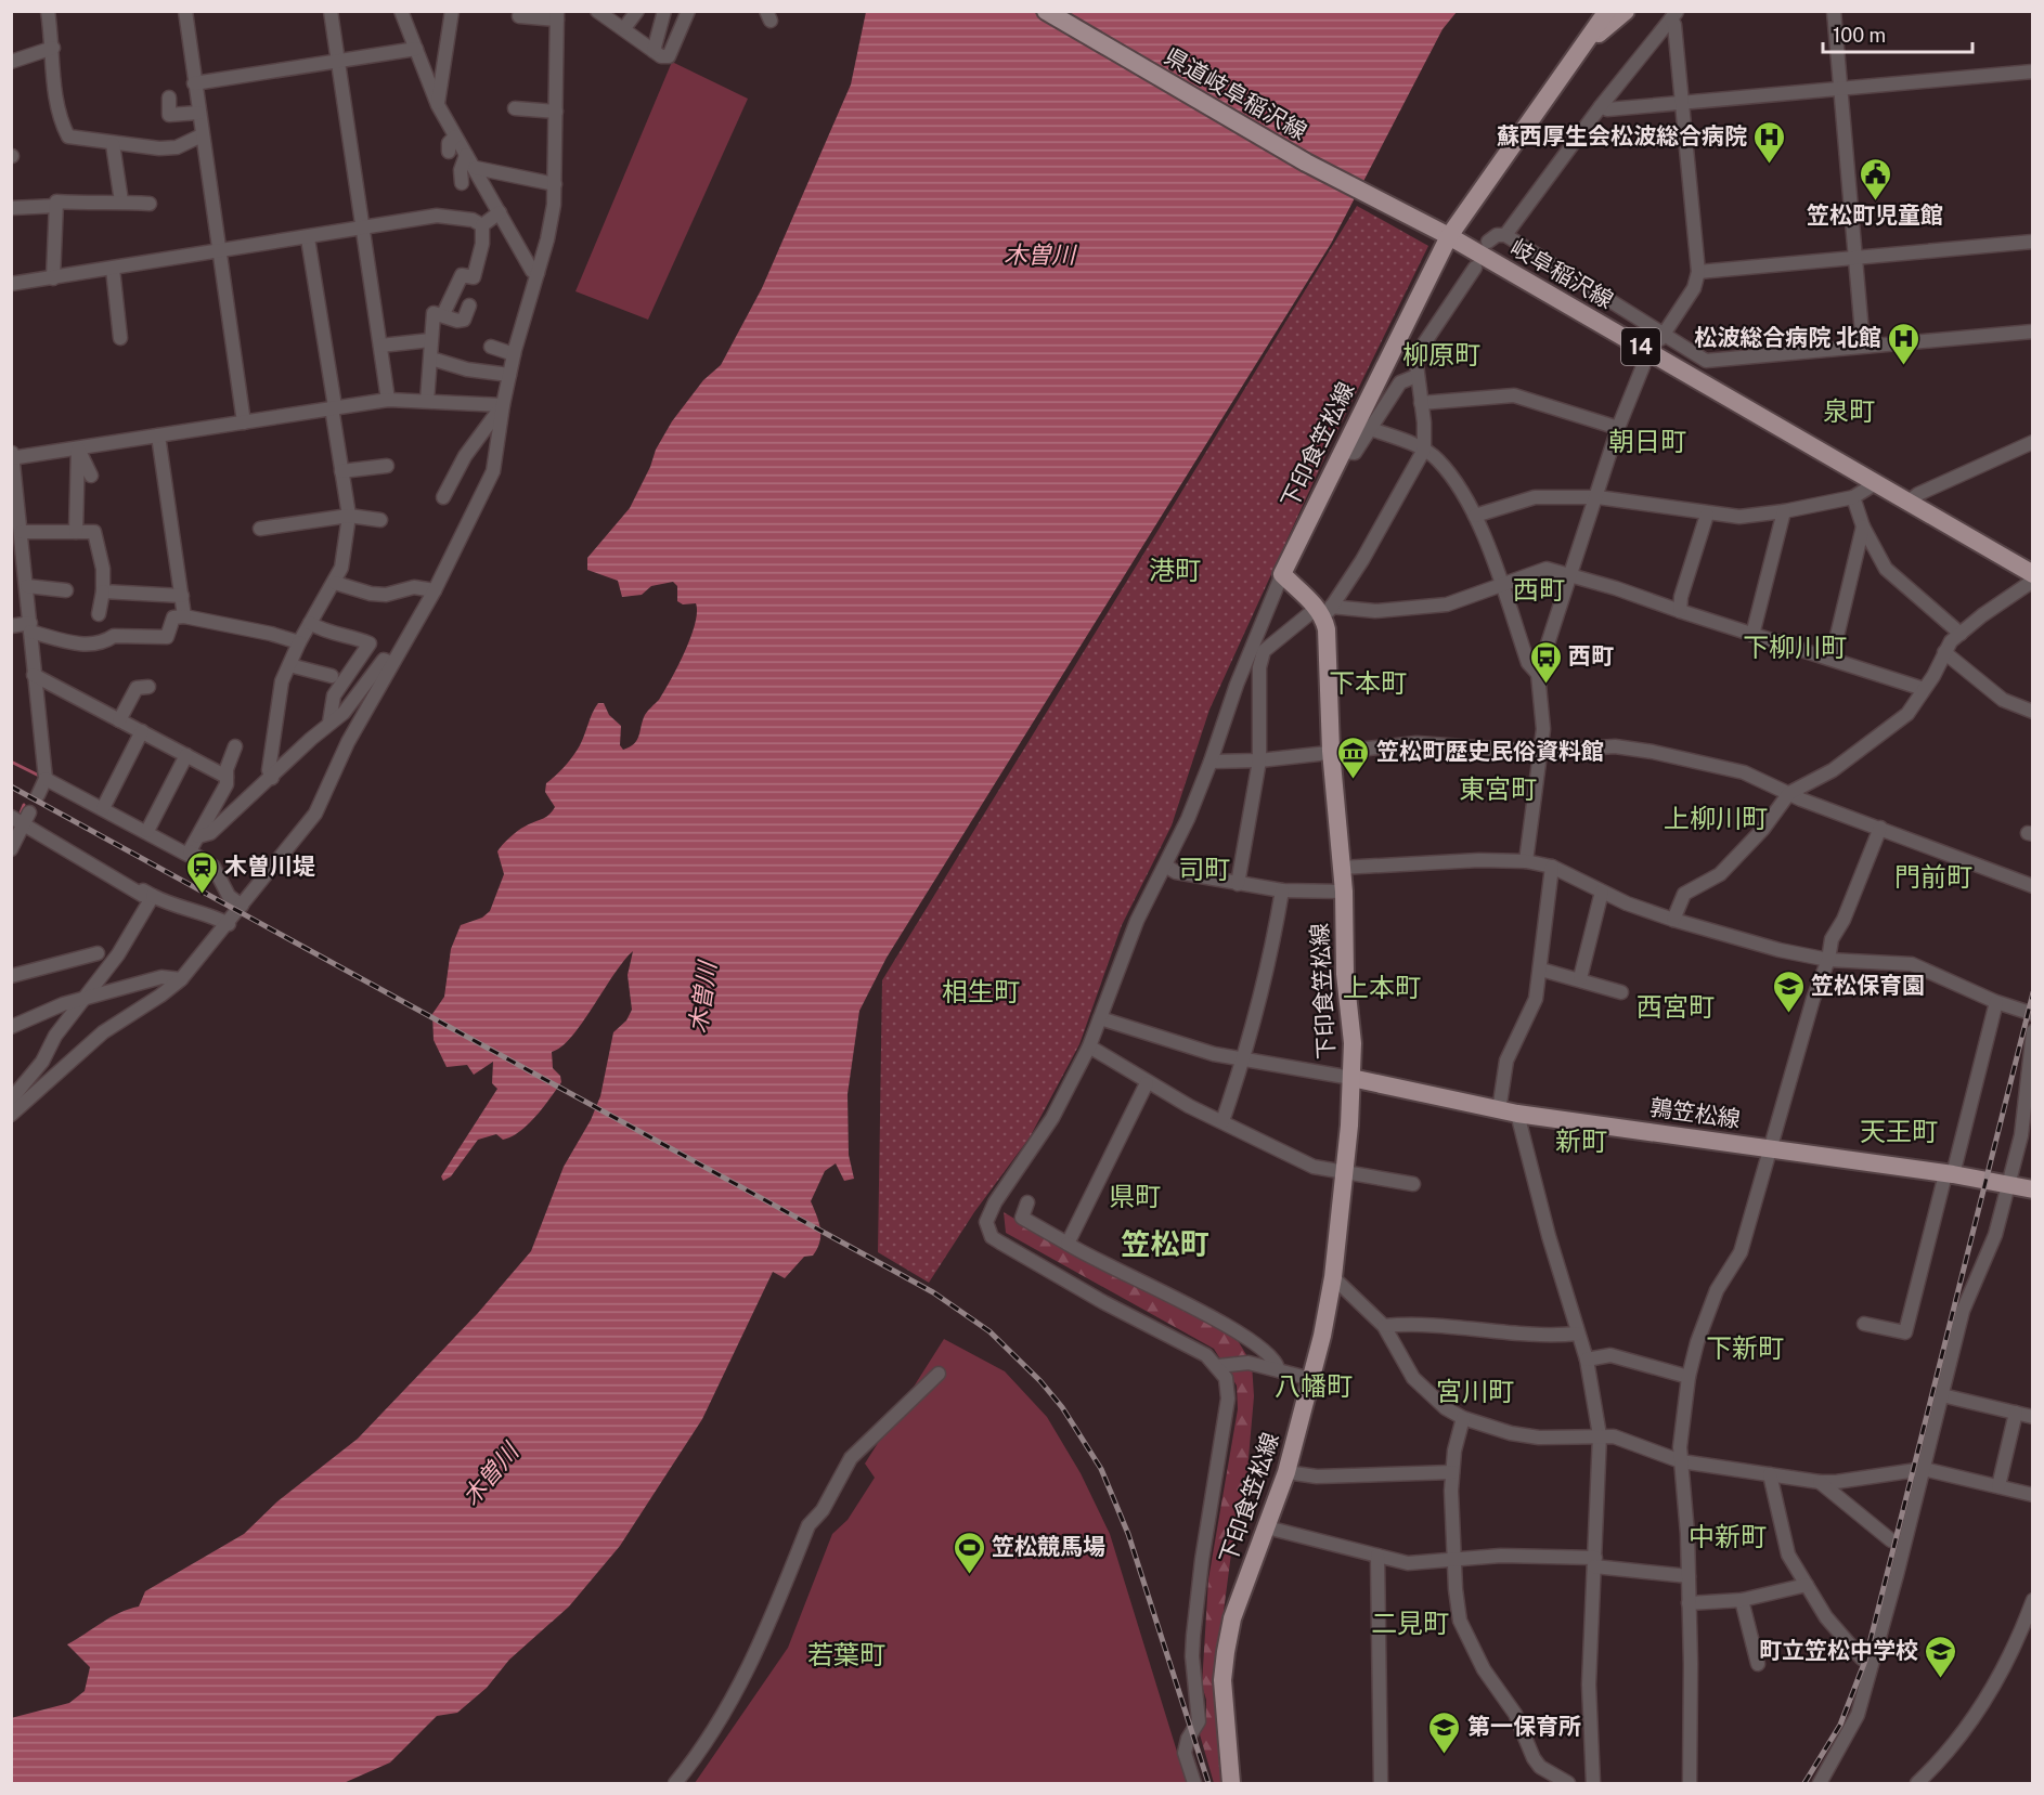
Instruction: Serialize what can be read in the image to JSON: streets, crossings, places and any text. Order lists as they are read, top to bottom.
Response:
{
  "streets": {
    "main road": [
      "県道岐阜稲沢線",
      "岐阜稲沢線",
      "14",
      "下印食笠松線",
      "鶉笠松線"
    ]
  },
  "crossings": [
    ["県道岐阜稲沢線", "岐阜稲沢線"],
    ["岐阜稲沢線", "下印食笠松線"],
    ["下印食笠松線", "鶉笠松線"]
  ],
  "districts": [
    "柳原町",
    "泉町",
    "朝日町",
    "港町",
    "西町",
    "下柳川町",
    "下本町",
    "東宮町",
    "上柳川町",
    "司町",
    "門前町",
    "上本町",
    "相生町",
    "西宮町",
    "天王町",
    "新町",
    "県町",
    "笠松町",
    "下新町",
    "八幡町",
    "宮川町",
    "中新町",
    "二見町",
    "若葉町"
  ],
  "water": ["木曽川"],
  "places": {
    "hospital": ["蘇西厚生会松波総合病院", "松波総合病院 北館"],
    "public building": ["笠松町児童館"],
    "bus stop": ["西町"],
    "museum": ["笠松町歴史民俗資料館"],
    "station": ["木曽川堤"],
    "school or university": ["笠松保育園", "町立笠松中学校", "第一保育所"],
    "sports": ["笠松競馬場"]
  },
  "scale_bar": "100 m"
}
